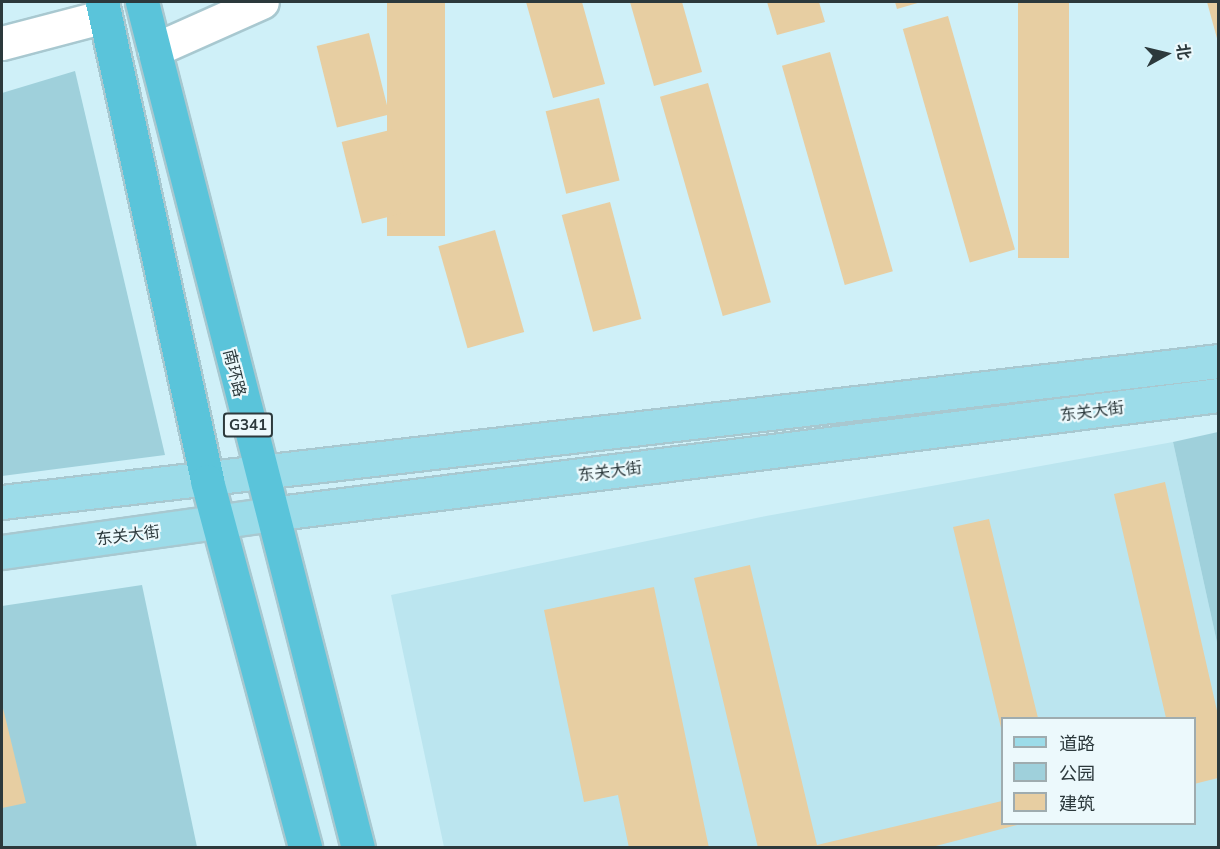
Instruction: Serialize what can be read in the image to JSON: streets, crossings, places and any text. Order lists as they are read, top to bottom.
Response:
{
  "streets": {
    "highway": ["南环路", "G341"],
    "main road": ["东关大街"]
  },
  "crossings": [
    ["南环路", "东关大街"],
    ["东关大街", "G341"]
  ],
  "legend": ["道路", "公园", "建筑"],
  "north": "right"
}
